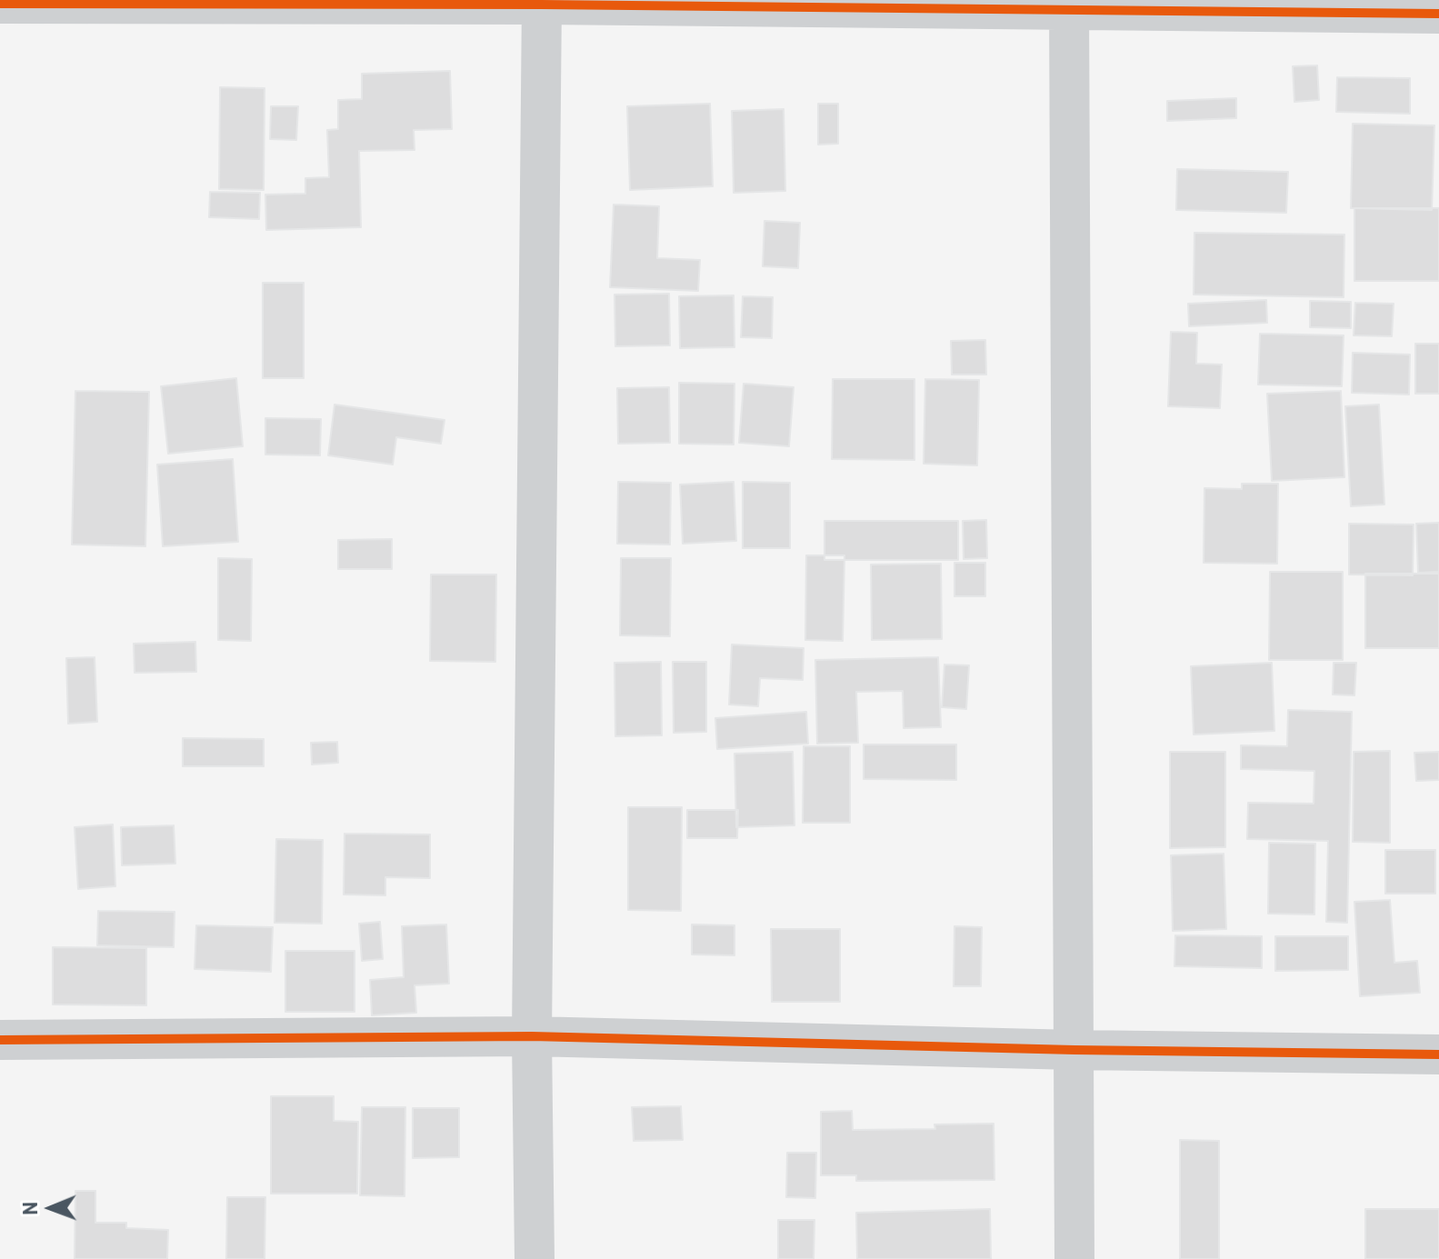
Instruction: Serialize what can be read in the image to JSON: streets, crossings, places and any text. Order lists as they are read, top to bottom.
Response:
{
  "north": "left"
}
